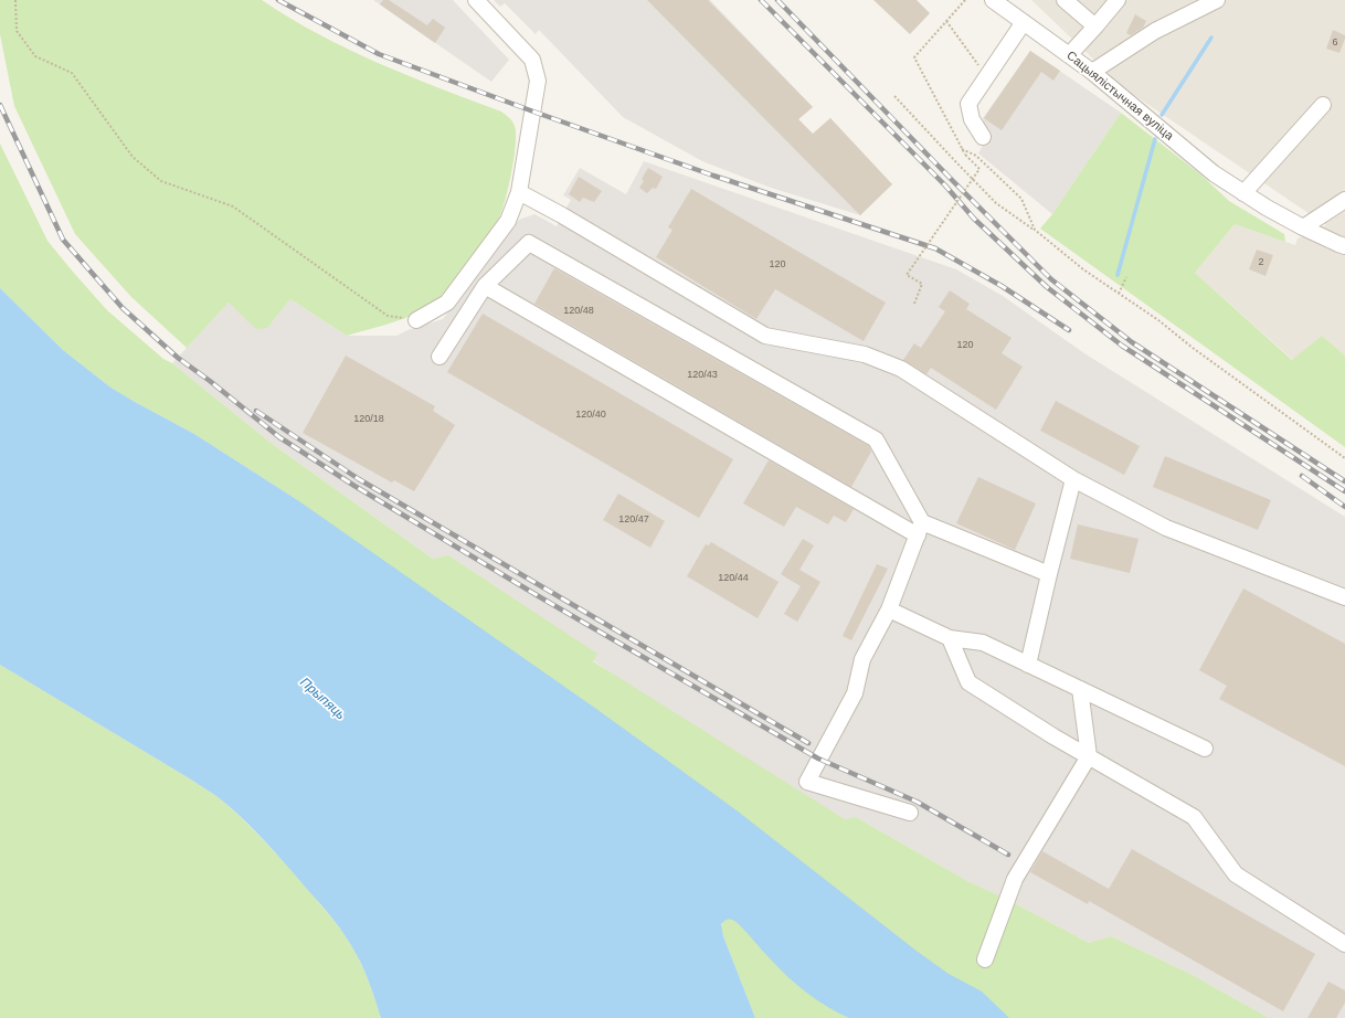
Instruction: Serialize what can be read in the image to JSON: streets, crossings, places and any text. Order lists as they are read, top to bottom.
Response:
{
  "streets": {
    "street": ["Сацыялістычная вуліца"]
  },
  "water": ["Прыпяць"],
  "house_numbers": [
    "6",
    "2",
    "120",
    "120/48",
    "120",
    "120/43",
    "120/40",
    "120/18",
    "120/47",
    "120/44"
  ]
}
